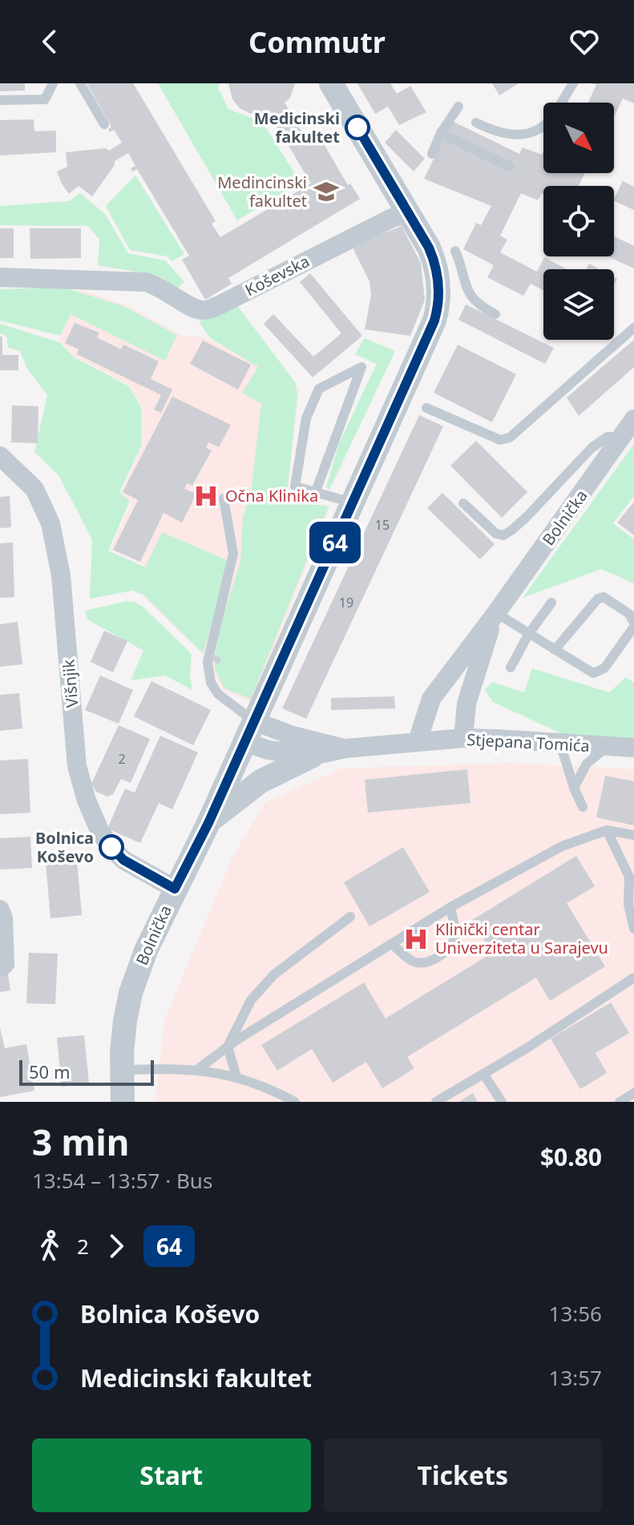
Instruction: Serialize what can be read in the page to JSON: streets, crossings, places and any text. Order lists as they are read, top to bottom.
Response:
{
  "streets": {
    "street": [
      "Koševska",
      "Bolnička",
      "Višnjik",
      "Stjepana Tomića"
    ]
  },
  "crossings": [
    ["Koševska", "Bolnička"],
    ["Bolnička", "Višnjik"],
    ["Bolnička", "Stjepana Tomića"]
  ],
  "places": {
    "other": ["Medicinski fakultet", "Bolnica Koševo"],
    "school or university": ["Medincinski fakultet"],
    "hospital": ["Očna Klinika", "Klinički centar Univerziteta u Sarajevu"]
  },
  "lines": ["bus line 64"],
  "house_numbers": ["15", "19", "2"],
  "scale_bar": "50 m",
  "north": "bottom right",
  "page": {
    "header": "Commutr",
    "on_map": "64",
    "scale": "50 m",
    "heading": ["3 min", "13:54 – 13:57 · Bus", "$0.80"],
    "legs": ["2", "64"],
    "list": [
      {
        "name": "Bolnica Koševo",
        "value": "13:56"
      },
      {
        "name": "Medicinski fakultet",
        "value": "13:57"
      }
    ],
    "buttons": ["Start", "Tickets"]
  }
}
